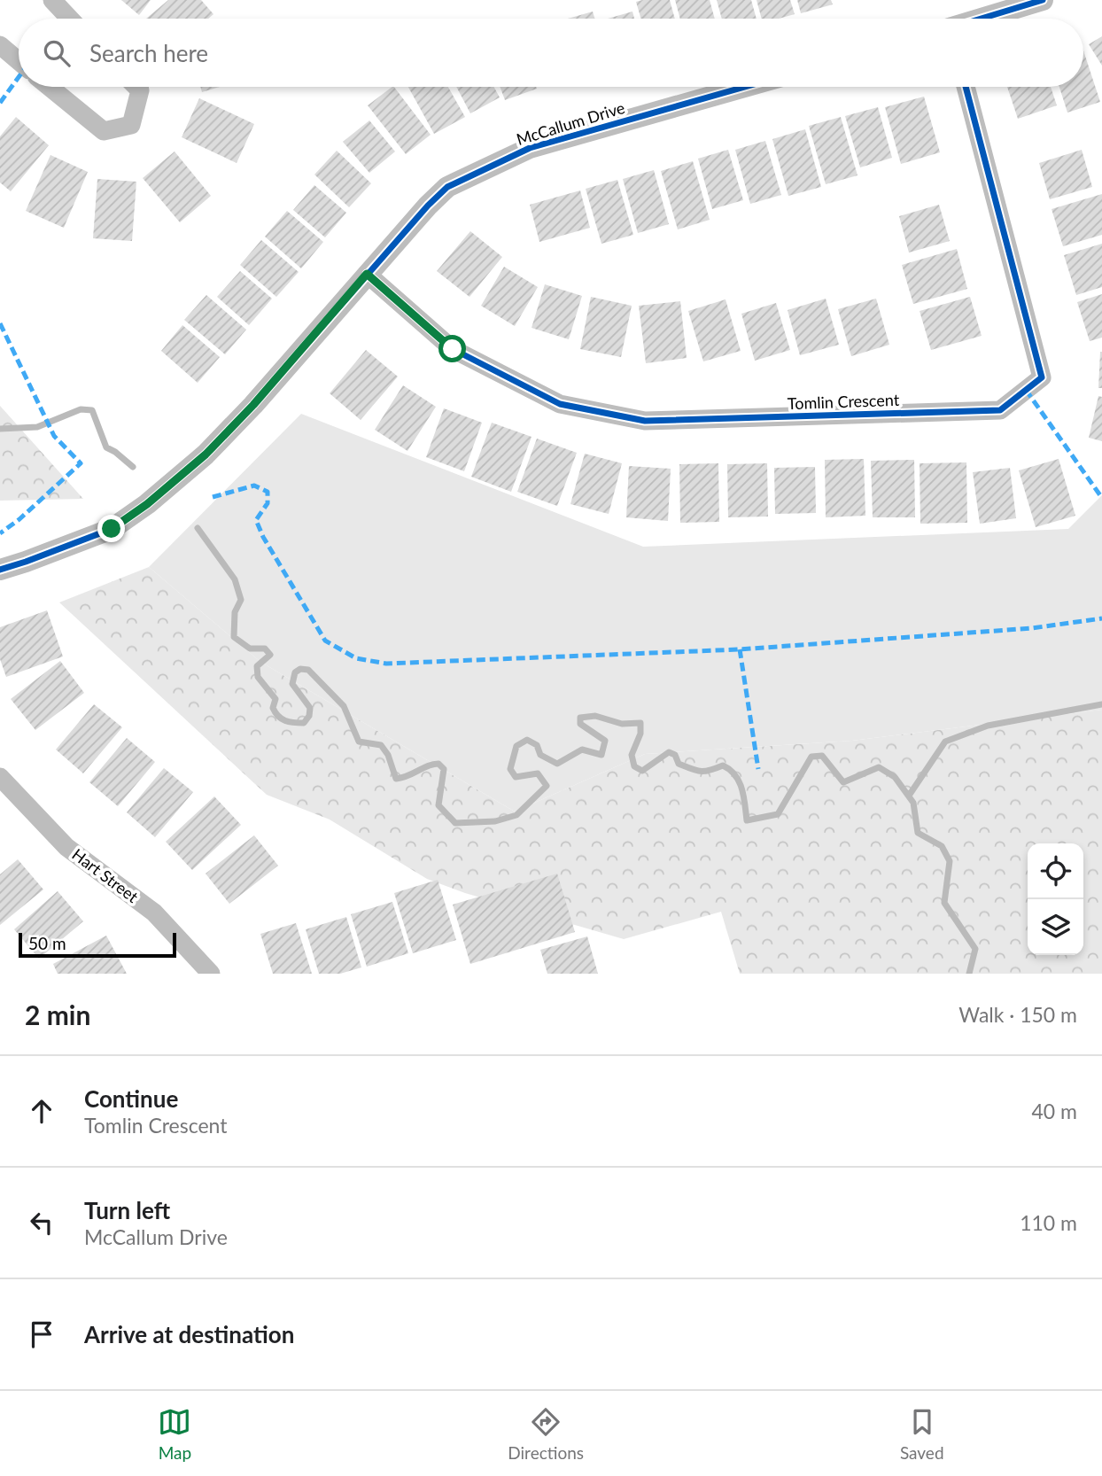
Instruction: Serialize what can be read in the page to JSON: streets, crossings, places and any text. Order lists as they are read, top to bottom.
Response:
{
  "streets": {
    "street": ["McCallum Drive", "Tomlin Crescent", "Hart Street"]
  },
  "crossings": [
    ["McCallum Drive", "Tomlin Crescent"]
  ],
  "scale_bar": "50 m",
  "page": {
    "search": "Search here",
    "scale": "50 m",
    "heading": ["2 min", "Walk · 150 m"],
    "list": [
      ["Continue", "Tomlin Crescent", "40 m"],
      ["Turn left", "McCallum Drive", "110 m"],
      "Arrive at destination"
    ],
    "nav": ["Map", "Directions", "Saved"]
  }
}
